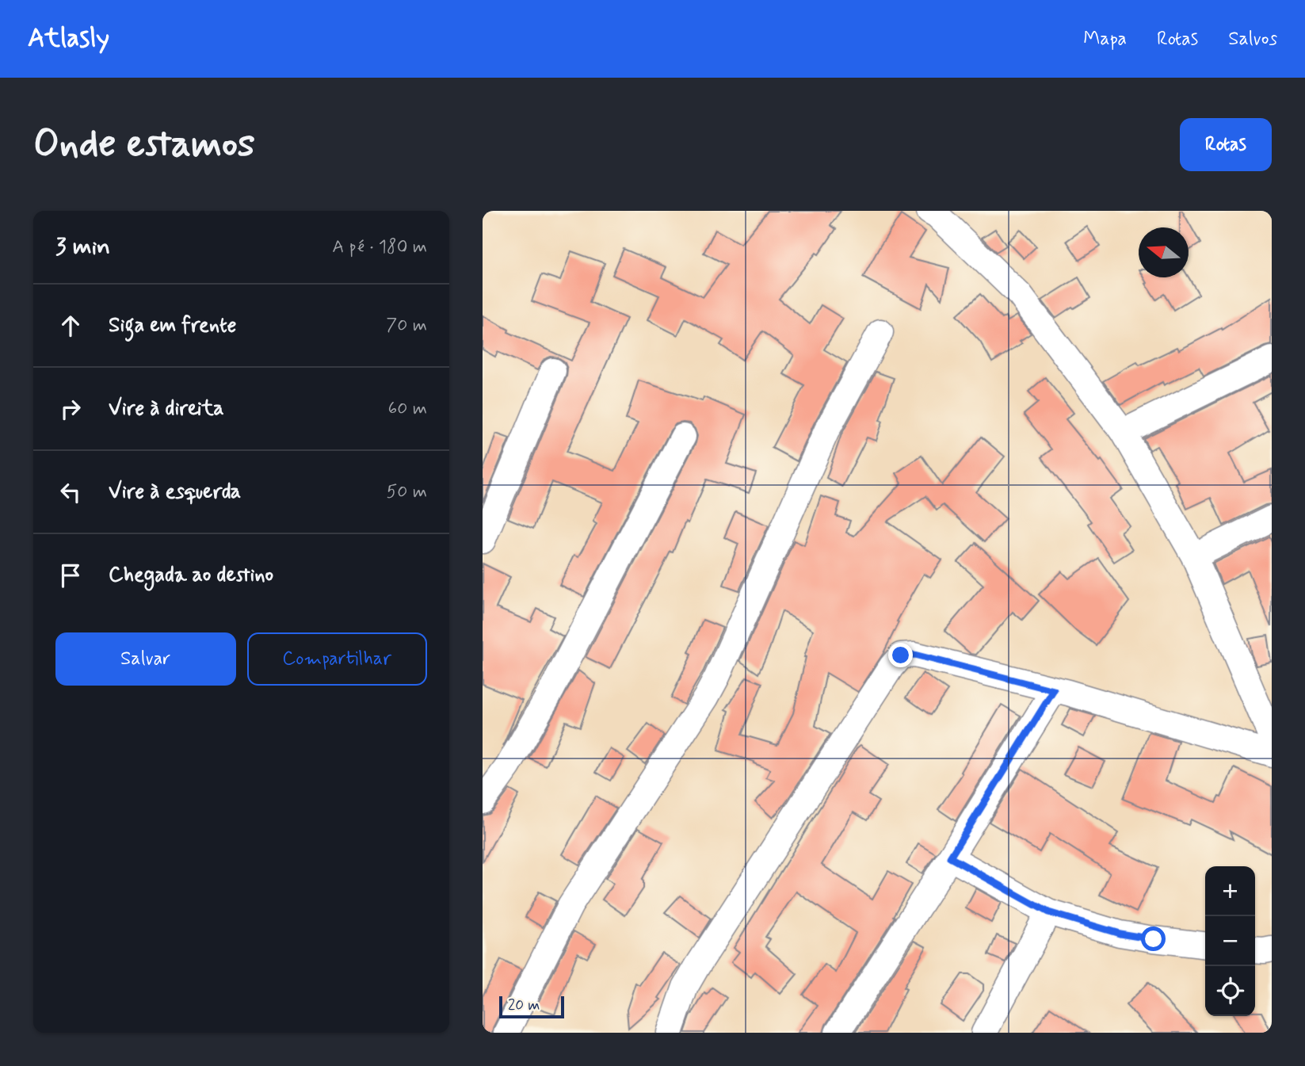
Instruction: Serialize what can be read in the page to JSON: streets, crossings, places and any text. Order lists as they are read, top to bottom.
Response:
{
  "scale_bar": "20 m",
  "north": "left",
  "page": {
    "header": "Atlasly",
    "nav": ["Mapa", "Rotas", "Salvos"],
    "buttons": [
      "Rotas",
      ["Salvar", "Compartilhar"]
    ],
    "title": "Onde estamos",
    "heading": ["3 min", "A pé · 180 m"],
    "list": [
      ["Siga em frente", "70 m"],
      ["Vire à direita", "60 m"],
      ["Vire à esquerda", "50 m"],
      "Chegada ao destino"
    ],
    "map_buttons": ["+", "−"],
    "scale": "20 m"
  }
}
